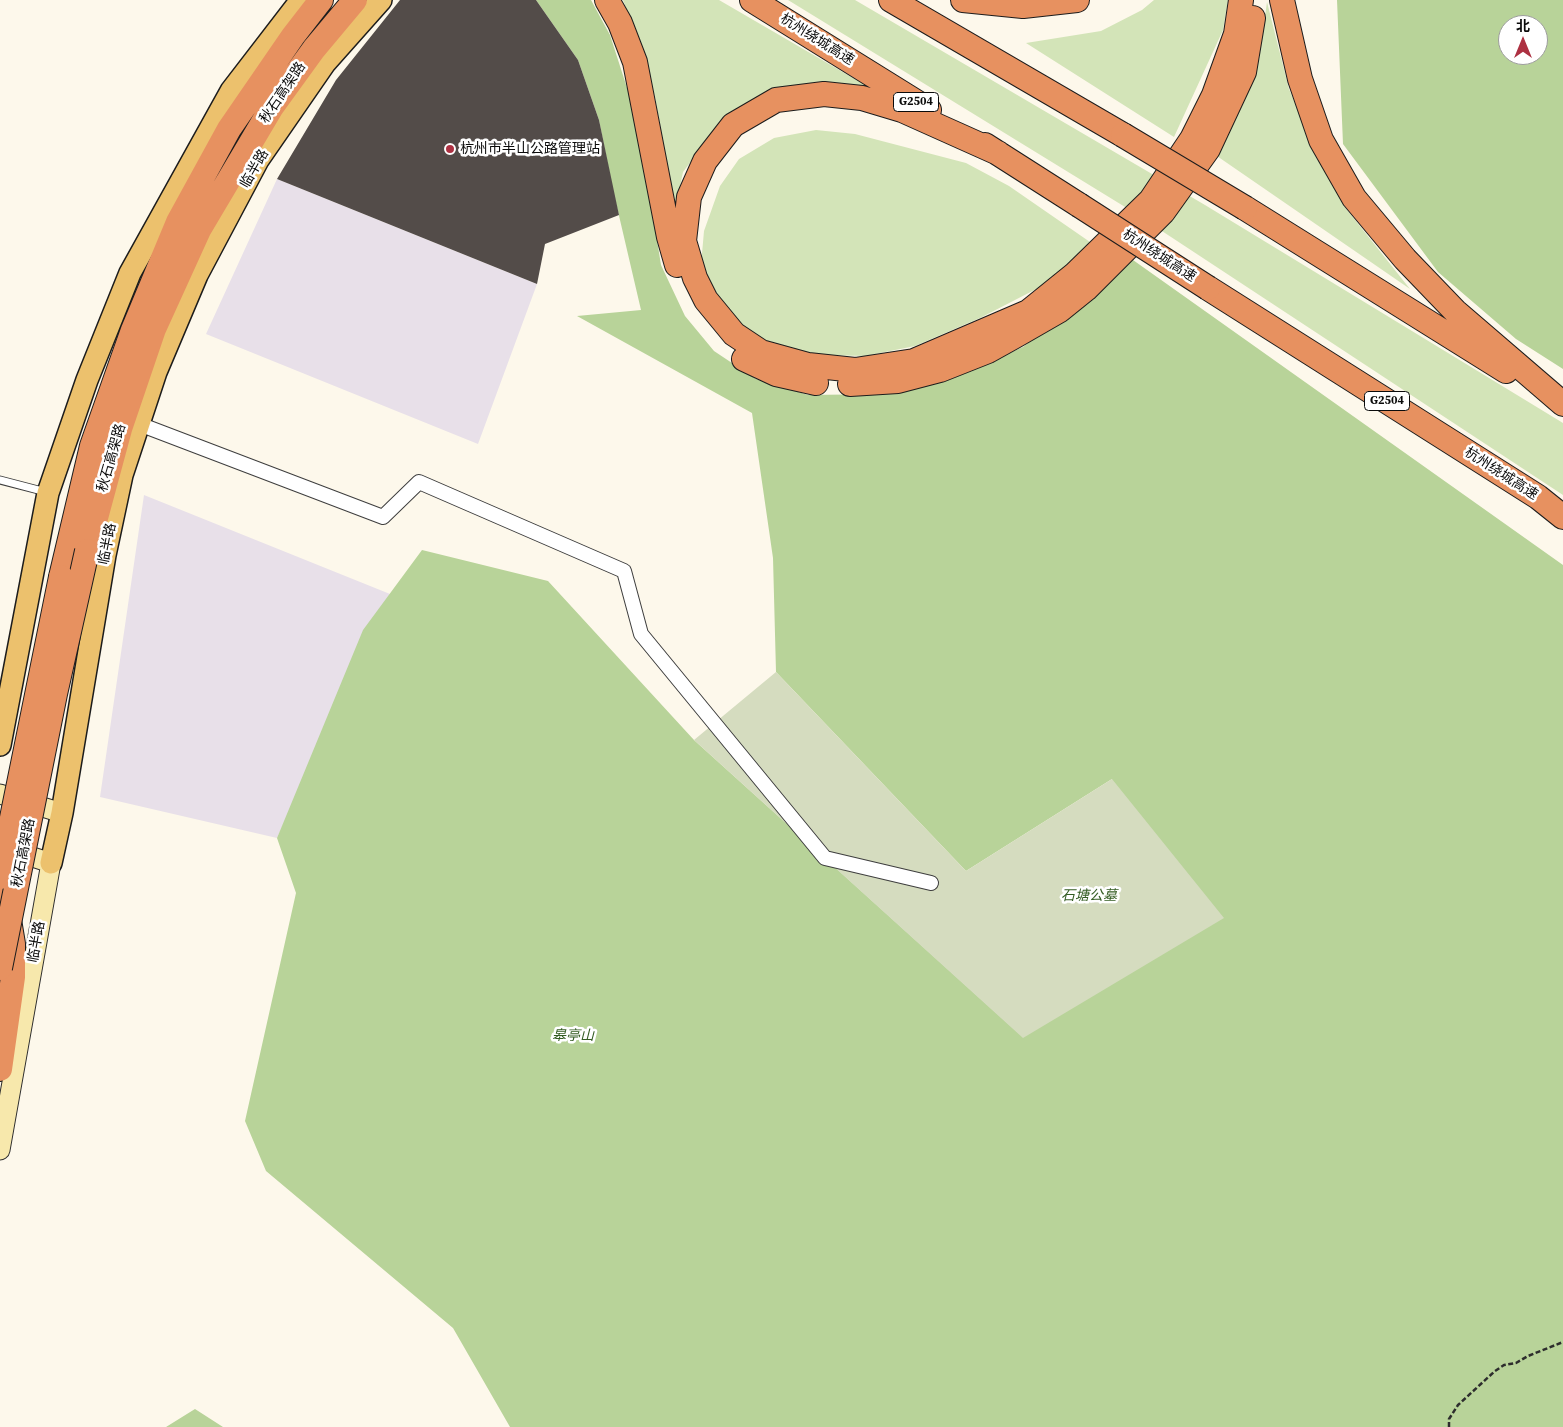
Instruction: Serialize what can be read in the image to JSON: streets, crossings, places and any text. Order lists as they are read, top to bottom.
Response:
{
  "streets": {
    "highway": ["杭州绕城高速", "秋石高架路", "G2504"],
    "main road": ["临半路"]
  },
  "parks": ["石塘公墓", "皋亭山"],
  "places": ["杭州市半山公路管理站"],
  "north": "top"
}
